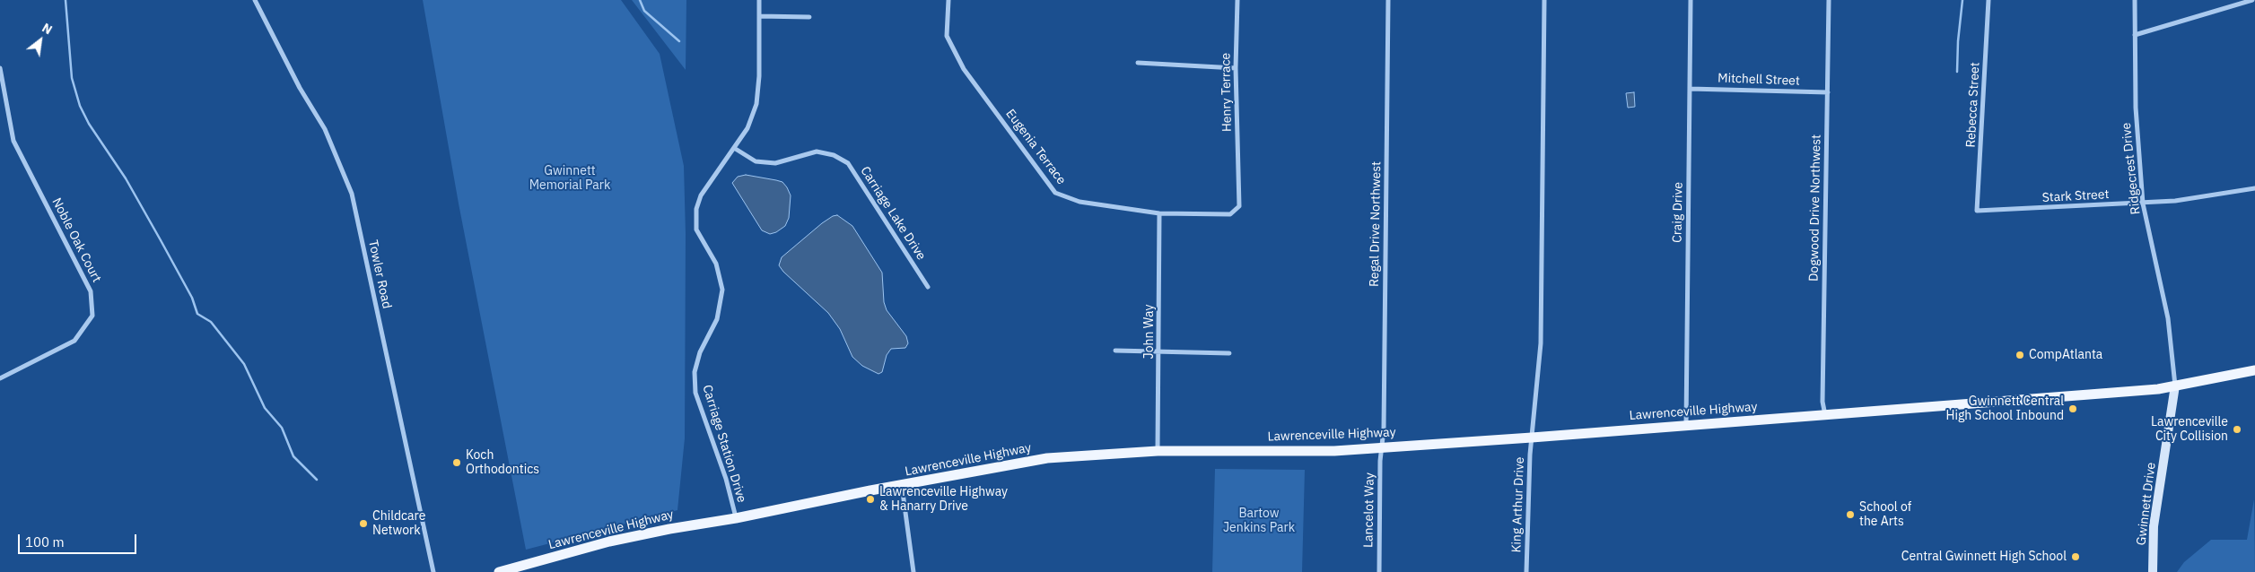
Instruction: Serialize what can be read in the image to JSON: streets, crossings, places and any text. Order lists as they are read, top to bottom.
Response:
{
  "streets": {
    "main road": ["Lawrenceville Highway"],
    "street": [
      "Mitchell Street",
      "Henry Terrace",
      "Rebecca Street",
      "Eugenia Terrace",
      "Ridgecrest Drive",
      "Stark Street",
      "Dogwood Drive Northwest",
      "Craig Drive",
      "Carriage Lake Drive",
      "Regal Drive Northwest",
      "Noble Oak Court",
      "Towler Road",
      "John Way",
      "Carriage Station Drive",
      "Gwinnett Drive",
      "King Arthur Drive",
      "Lancelot Way"
    ]
  },
  "crossings": [
    ["Mitchell Street", "Dogwood Drive Northwest"],
    ["Mitchell Street", "Craig Drive"],
    ["Henry Terrace", "Eugenia Terrace"],
    ["Rebecca Street", "Stark Street"],
    ["Eugenia Terrace", "John Way"],
    ["Ridgecrest Drive", "Stark Street"],
    ["Ridgecrest Drive", "Lawrenceville Highway"],
    ["Ridgecrest Drive", "Gwinnett Drive"],
    ["Dogwood Drive Northwest", "Lawrenceville Highway"],
    ["Craig Drive", "Lawrenceville Highway"],
    ["Carriage Lake Drive", "Carriage Station Drive"],
    ["Regal Drive Northwest", "Lawrenceville Highway"],
    ["Regal Drive Northwest", "Lancelot Way"],
    ["John Way", "Lawrenceville Highway"],
    ["Lawrenceville Highway", "Carriage Station Drive"],
    ["Lawrenceville Highway", "Gwinnett Drive"],
    ["Lawrenceville Highway", "King Arthur Drive"],
    ["Lawrenceville Highway", "Lancelot Way"]
  ],
  "parks": ["Gwinnett Memorial Park", "Bartow Jenkins Park"],
  "places": [
    "CompAtlanta",
    "Gwinnett Central High School Inbound",
    "Lawrenceville City Collision",
    "Koch Orthodontics",
    "Lawrenceville Highway & Hanarry Drive",
    "School of the Arts",
    "Childcare Network",
    "Central Gwinnett High School"
  ],
  "scale_bar": "100 m",
  "north": "top right"
}
